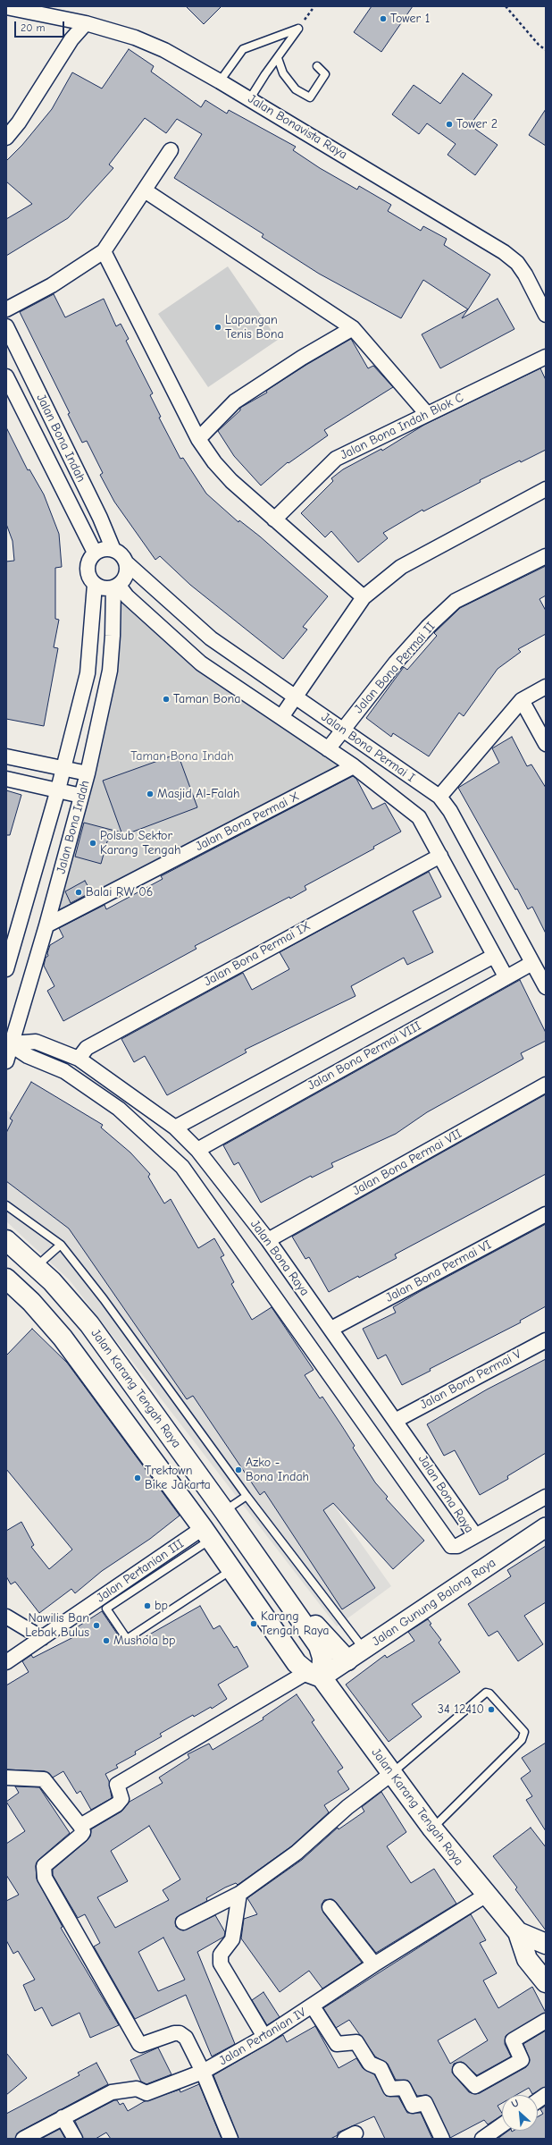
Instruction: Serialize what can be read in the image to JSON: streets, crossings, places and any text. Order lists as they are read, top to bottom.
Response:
{
  "streets": {
    "main road": ["Jalan Karang Tengah Raya"],
    "street": [
      "Jalan Bonavista Raya",
      "Jalan Bona Indah Blok C",
      "Jalan Bona Indah",
      "Jalan Bona Permai II",
      "Jalan Bona Permai I",
      "Jalan Bona Permai X",
      "Jalan Bona Permai IX",
      "Jalan Bona Permai VIII",
      "Jalan Bona Permai VII",
      "Jalan Bona Raya",
      "Jalan Bona Permai VI",
      "Jalan Bona Permai V",
      "Jalan Pertanian III",
      "Jalan Gunung Balong Raya",
      "Jalan Pertanian IV"
    ]
  },
  "crossings": [
    ["Jalan Bona Indah", "Jalan Bona Permai I"],
    ["Jalan Bona Indah", "Jalan Bona Permai X"],
    ["Jalan Bona Indah", "Jalan Bona Raya"],
    ["Jalan Bona Permai II", "Jalan Bona Permai I"],
    ["Jalan Bona Permai I", "Jalan Bona Permai X"],
    ["Jalan Bona Permai I", "Jalan Bona Permai IX"],
    ["Jalan Bona Permai I", "Jalan Bona Permai VIII"],
    ["Jalan Bona Permai IX", "Jalan Bona Raya"],
    ["Jalan Bona Permai VIII", "Jalan Bona Raya"],
    ["Jalan Bona Permai VII", "Jalan Bona Raya"],
    ["Jalan Bona Raya", "Jalan Bona Permai VI"],
    ["Jalan Bona Raya", "Jalan Bona Permai V"],
    ["Jalan Karang Tengah Raya", "Jalan Pertanian III"],
    ["Jalan Karang Tengah Raya", "Jalan Gunung Balong Raya"],
    ["Jalan Karang Tengah Raya", "Jalan Pertanian IV"]
  ],
  "parks": ["Taman Bona Indah"],
  "places": [
    "Tower 1",
    "Tower 2",
    "Lapangan Tenis Bona",
    "Taman Bona",
    "Masjid Al-Falah",
    "Polsub Sektor Karang Tengah",
    "Balai RW 06",
    "Azko - Bona Indah",
    "Trektown Bike Jakarta",
    "bp",
    "Karang Tengah Raya",
    "Nawilis Ban Lebak Bulus",
    "Mushola bp",
    "34 12410"
  ],
  "scale_bar": "20 m",
  "north": "top left"
}
